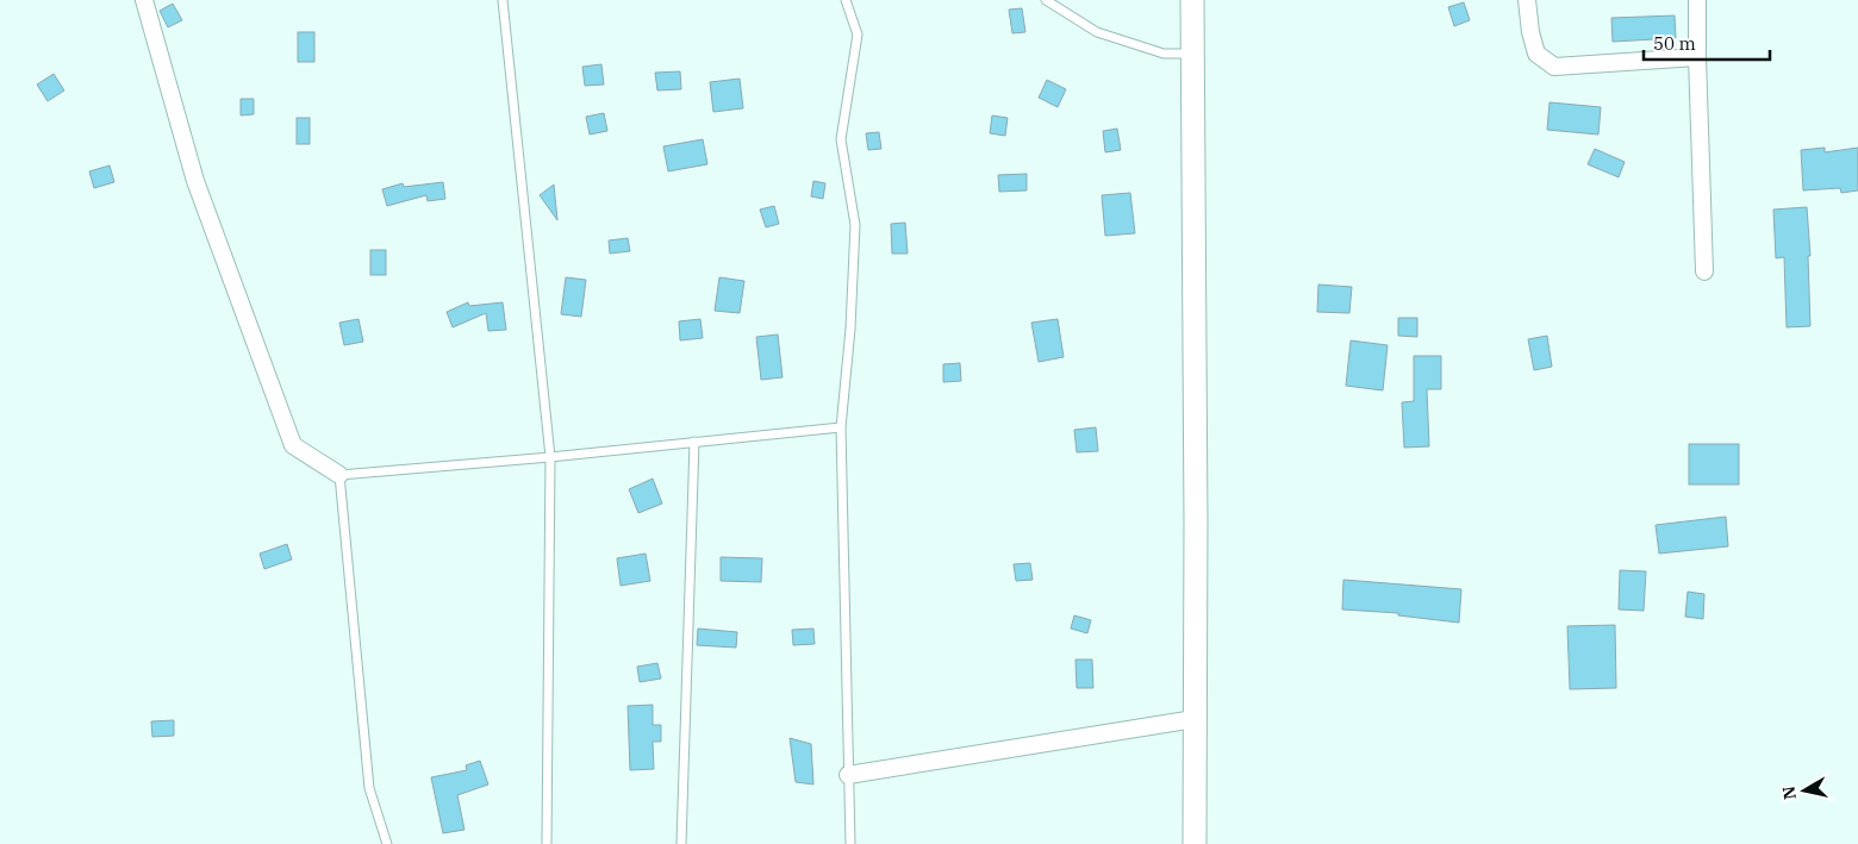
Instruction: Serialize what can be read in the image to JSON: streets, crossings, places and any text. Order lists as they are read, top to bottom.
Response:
{
  "scale_bar": "50 m",
  "north": "left"
}
